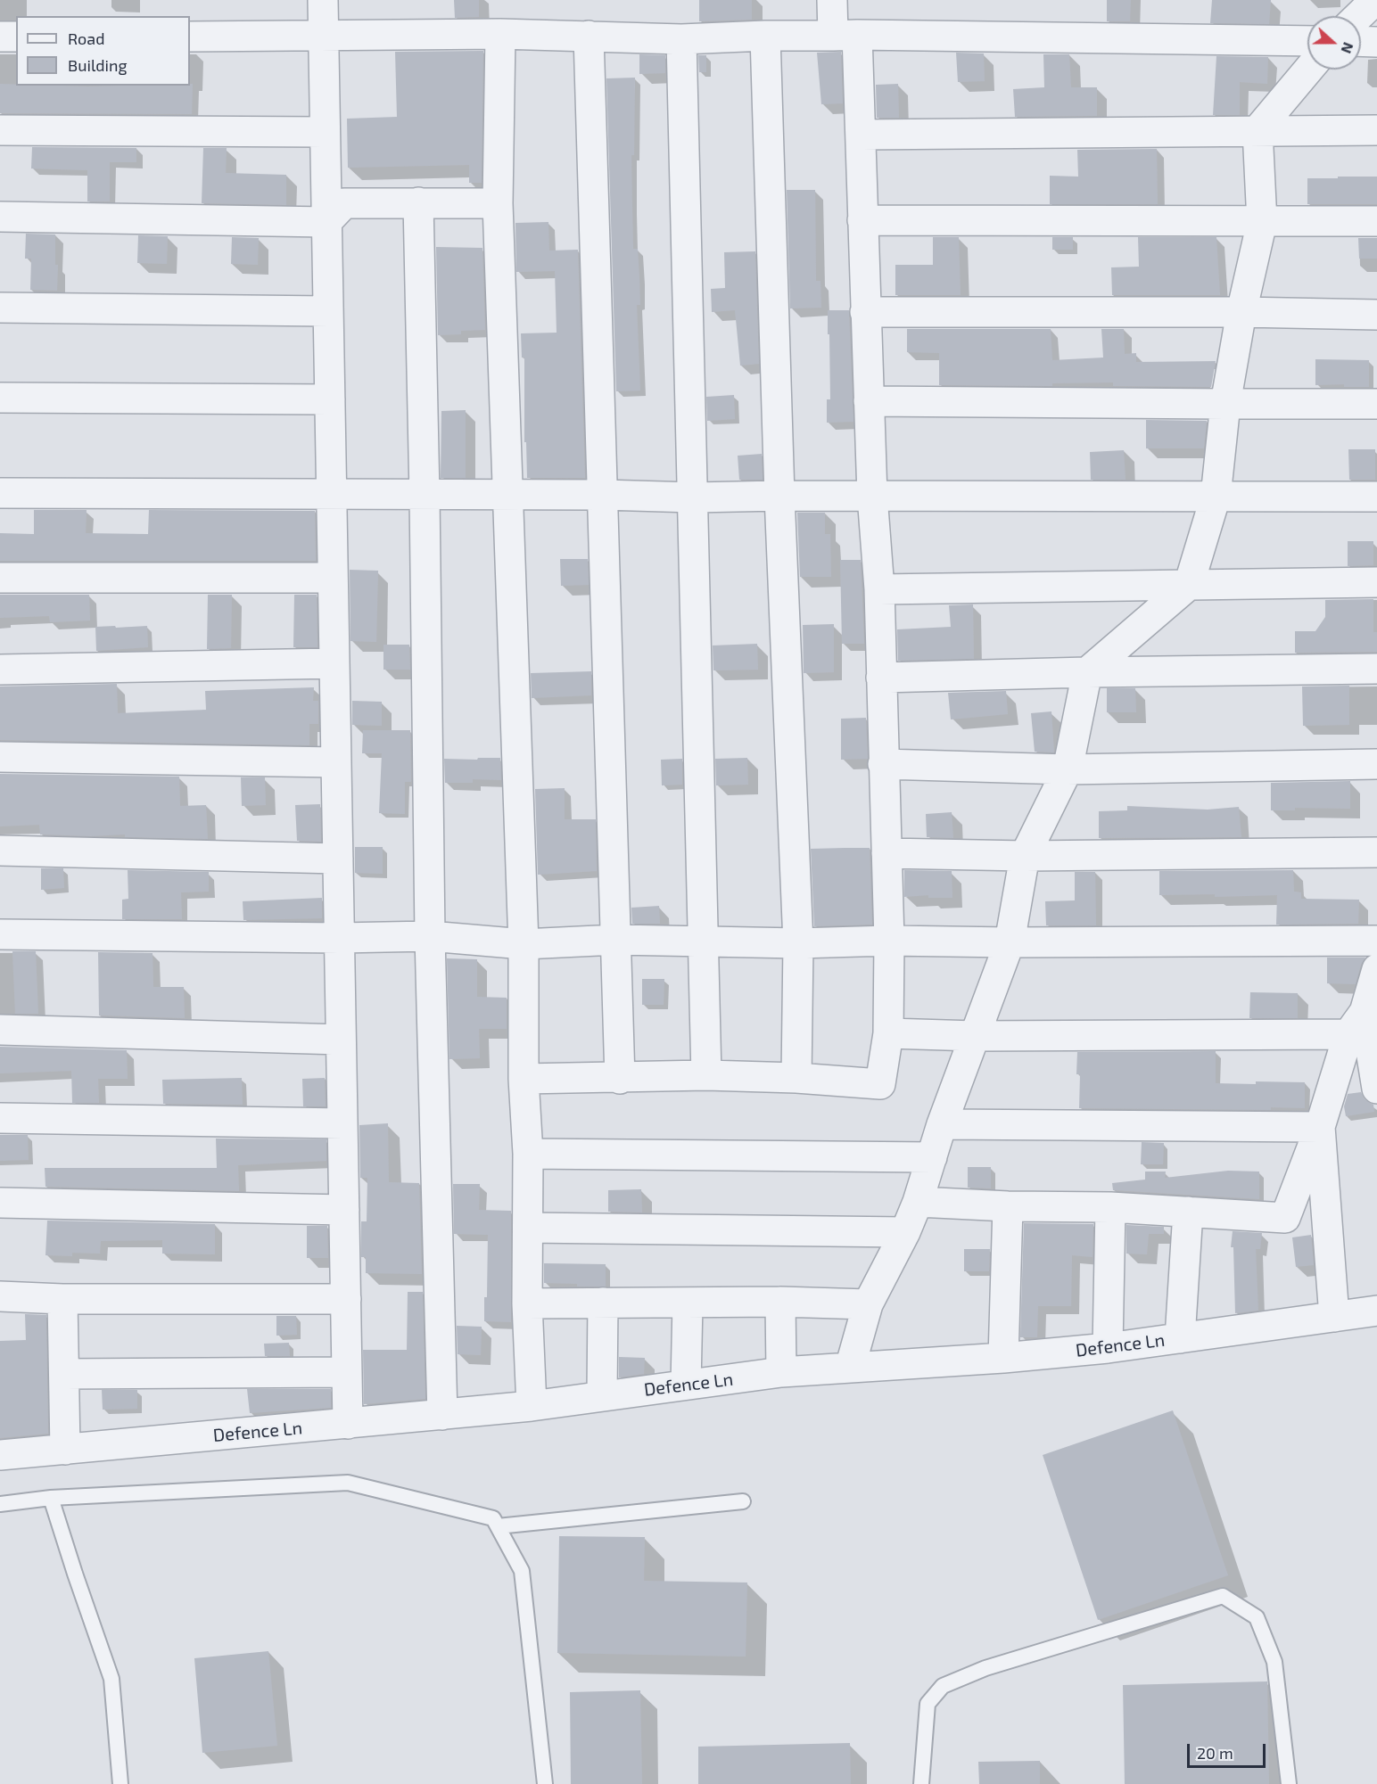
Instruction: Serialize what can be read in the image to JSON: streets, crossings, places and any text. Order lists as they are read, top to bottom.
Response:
{
  "streets": {
    "street": ["Defence Ln"]
  },
  "legend": ["Road", "Building"],
  "scale_bar": "20 m",
  "north": "right"
}
